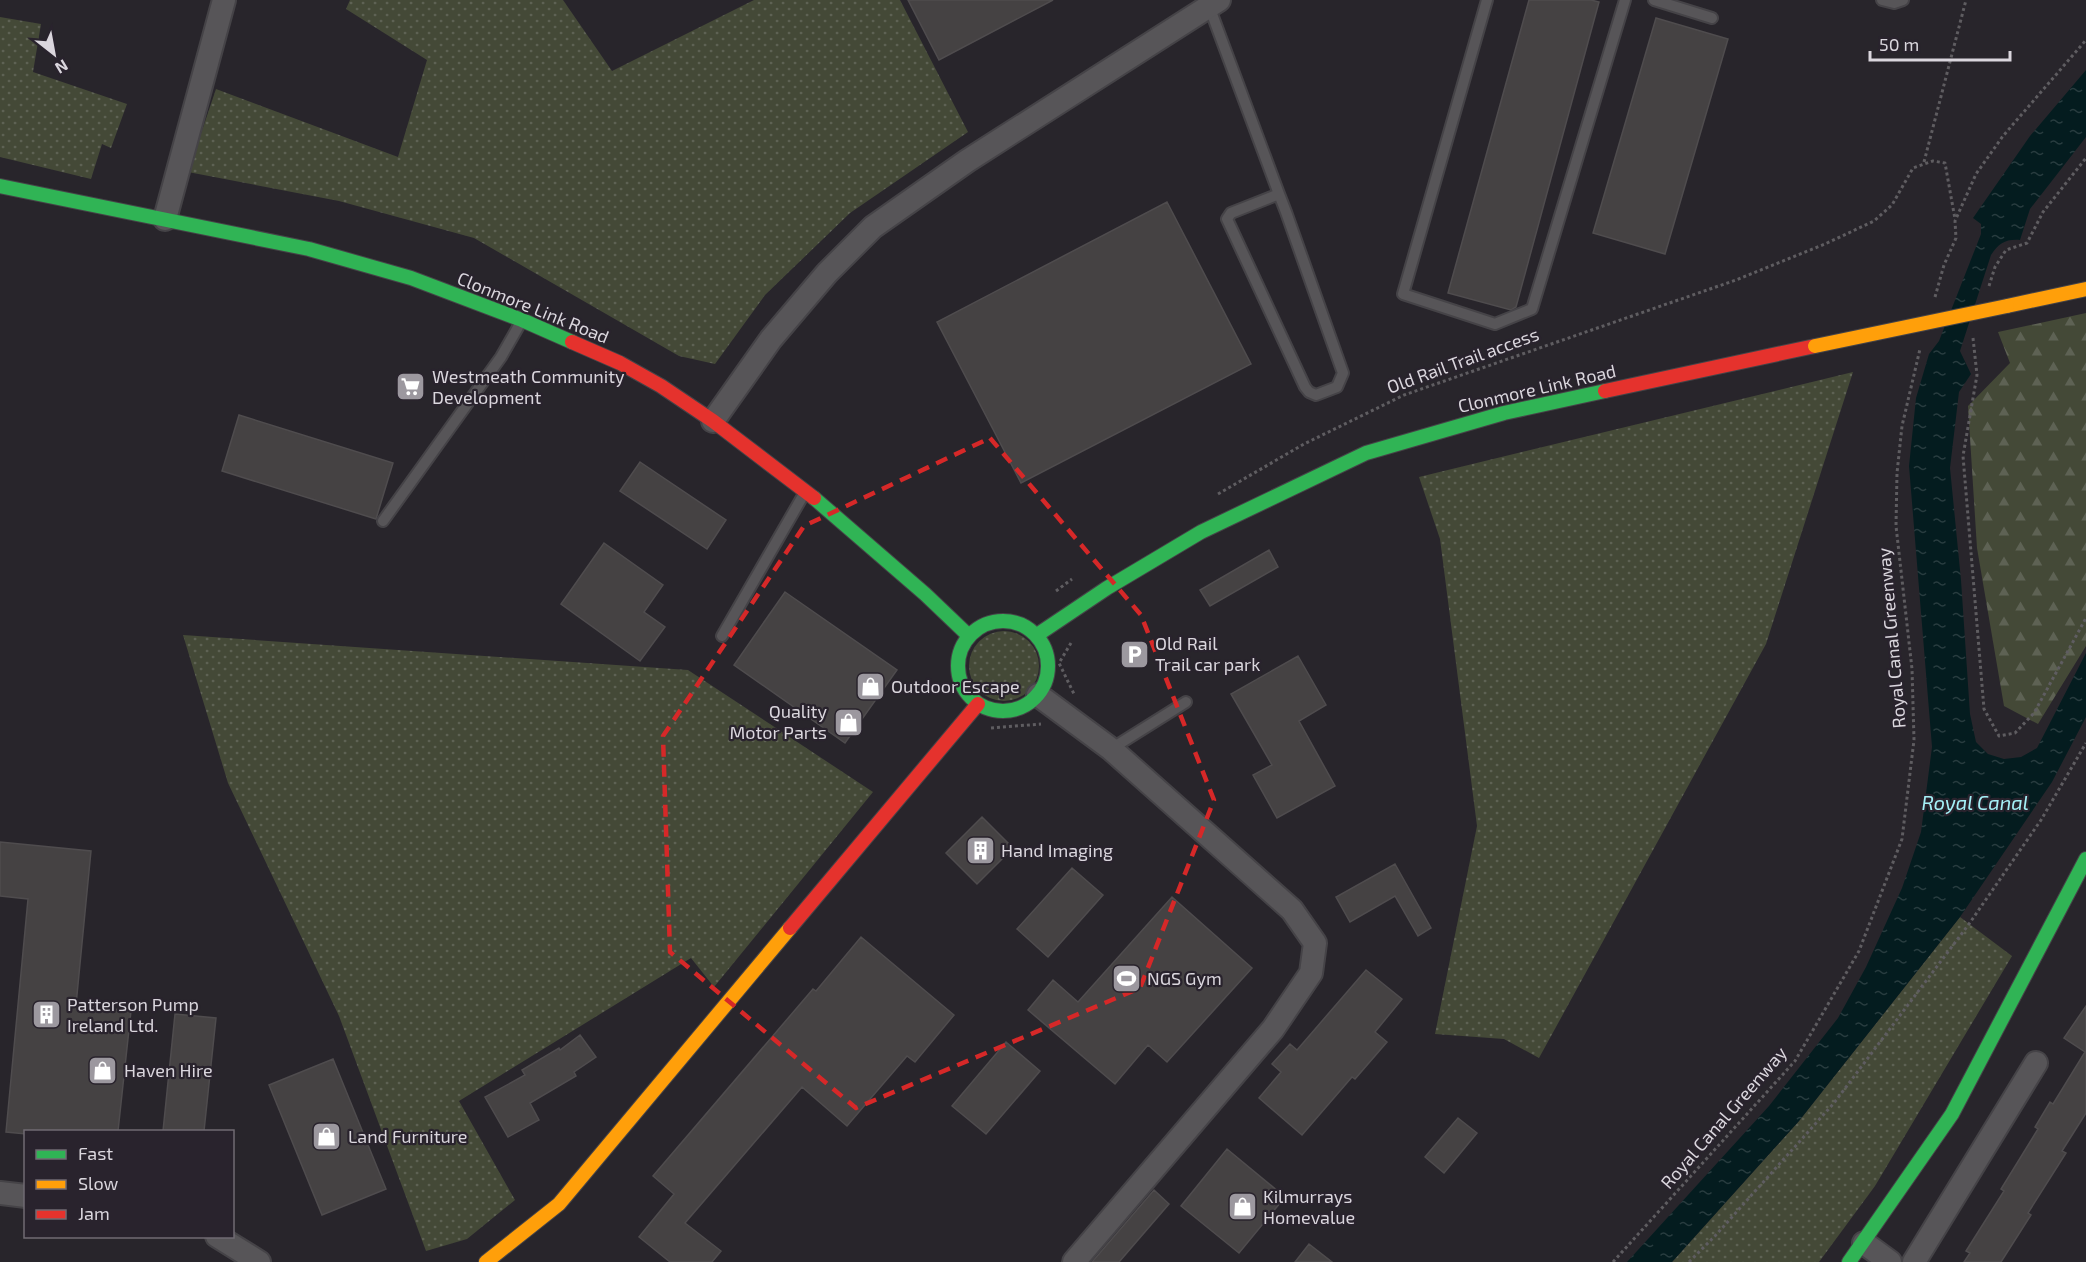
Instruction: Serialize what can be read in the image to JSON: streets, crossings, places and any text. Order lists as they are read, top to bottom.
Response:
{
  "streets": {
    "main road": ["Clonmore Link Road"],
    "path": ["Old Rail Trail access", "Royal Canal Greenway"]
  },
  "water": ["Royal Canal"],
  "places": {
    "supermarket": ["Westmeath Community Development"],
    "parking": ["Old Rail Trail car park"],
    "shop": [
      "Outdoor Escape",
      "Quality Motor Parts",
      "Haven Hire",
      "Land Furniture",
      "Kilmurrays Homevalue"
    ],
    "building": ["Hand Imaging", "Patterson Pump Ireland Ltd."],
    "sports": ["NGS Gym"]
  },
  "legend": ["Fast", "Slow", "Jam"],
  "scale_bar": "50 m",
  "north": "bottom right"
}
